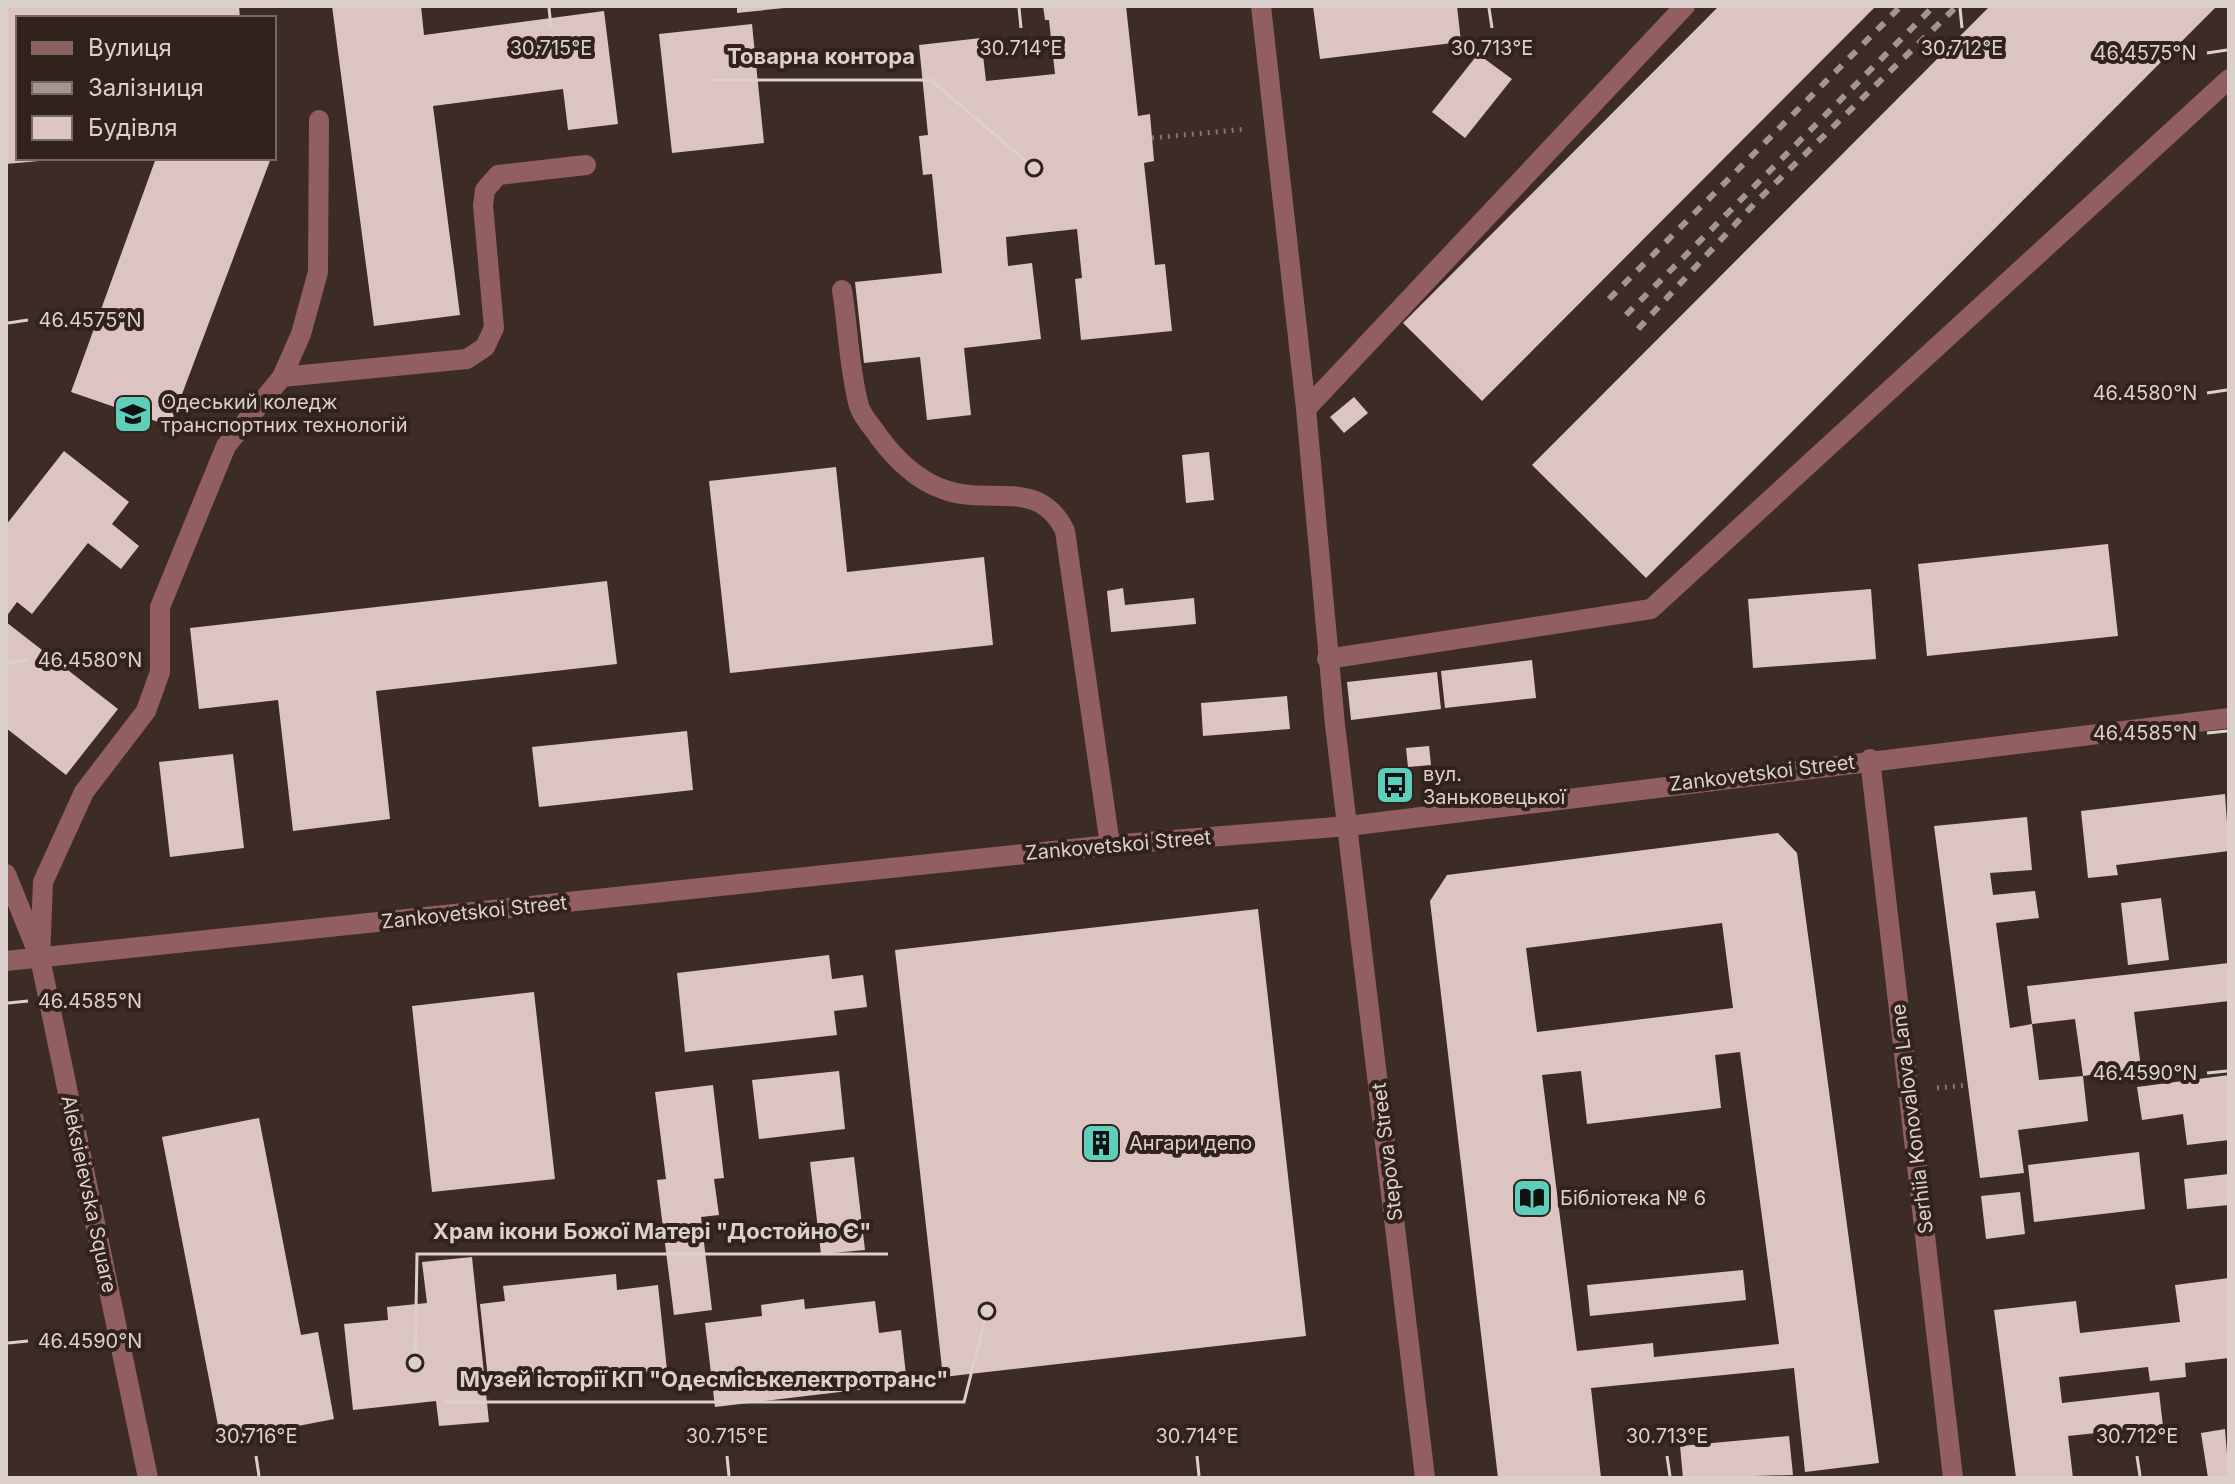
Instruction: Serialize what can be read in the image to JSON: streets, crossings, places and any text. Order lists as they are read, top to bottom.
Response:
{
  "streets": {
    "street": [
      "Zankovetskoi Street",
      "Serhiia Konovalova Lane",
      "Stepova Street",
      "Aleksieievska Square"
    ]
  },
  "crossings": [
    ["Zankovetskoi Street", "Serhiia Konovalova Lane"],
    ["Zankovetskoi Street", "Stepova Street"],
    ["Zankovetskoi Street", "Aleksieievska Square"]
  ],
  "places": {
    "other": ["Товарна контора", "Музей історії КП \"Одесміськелектротранс\"", "Храм ікони Божої Матері \"Достойно Є\""],
    "school or university": ["Одеський коледж транспортних технологій"],
    "bus stop": ["вул. Заньковецької"],
    "building": ["Ангари депо"],
    "library": ["Бібліотека № 6"]
  },
  "legend": ["Вулиця", "Залізниця", "Будівля"],
  "coordinates": [
    "30.715°E",
    "30.714°E",
    "30.713°E",
    "30.712°E",
    "46.4575°N",
    "46.4580°N",
    "46.4585°N",
    "46.4590°N",
    "30.716°E"
  ]
}
